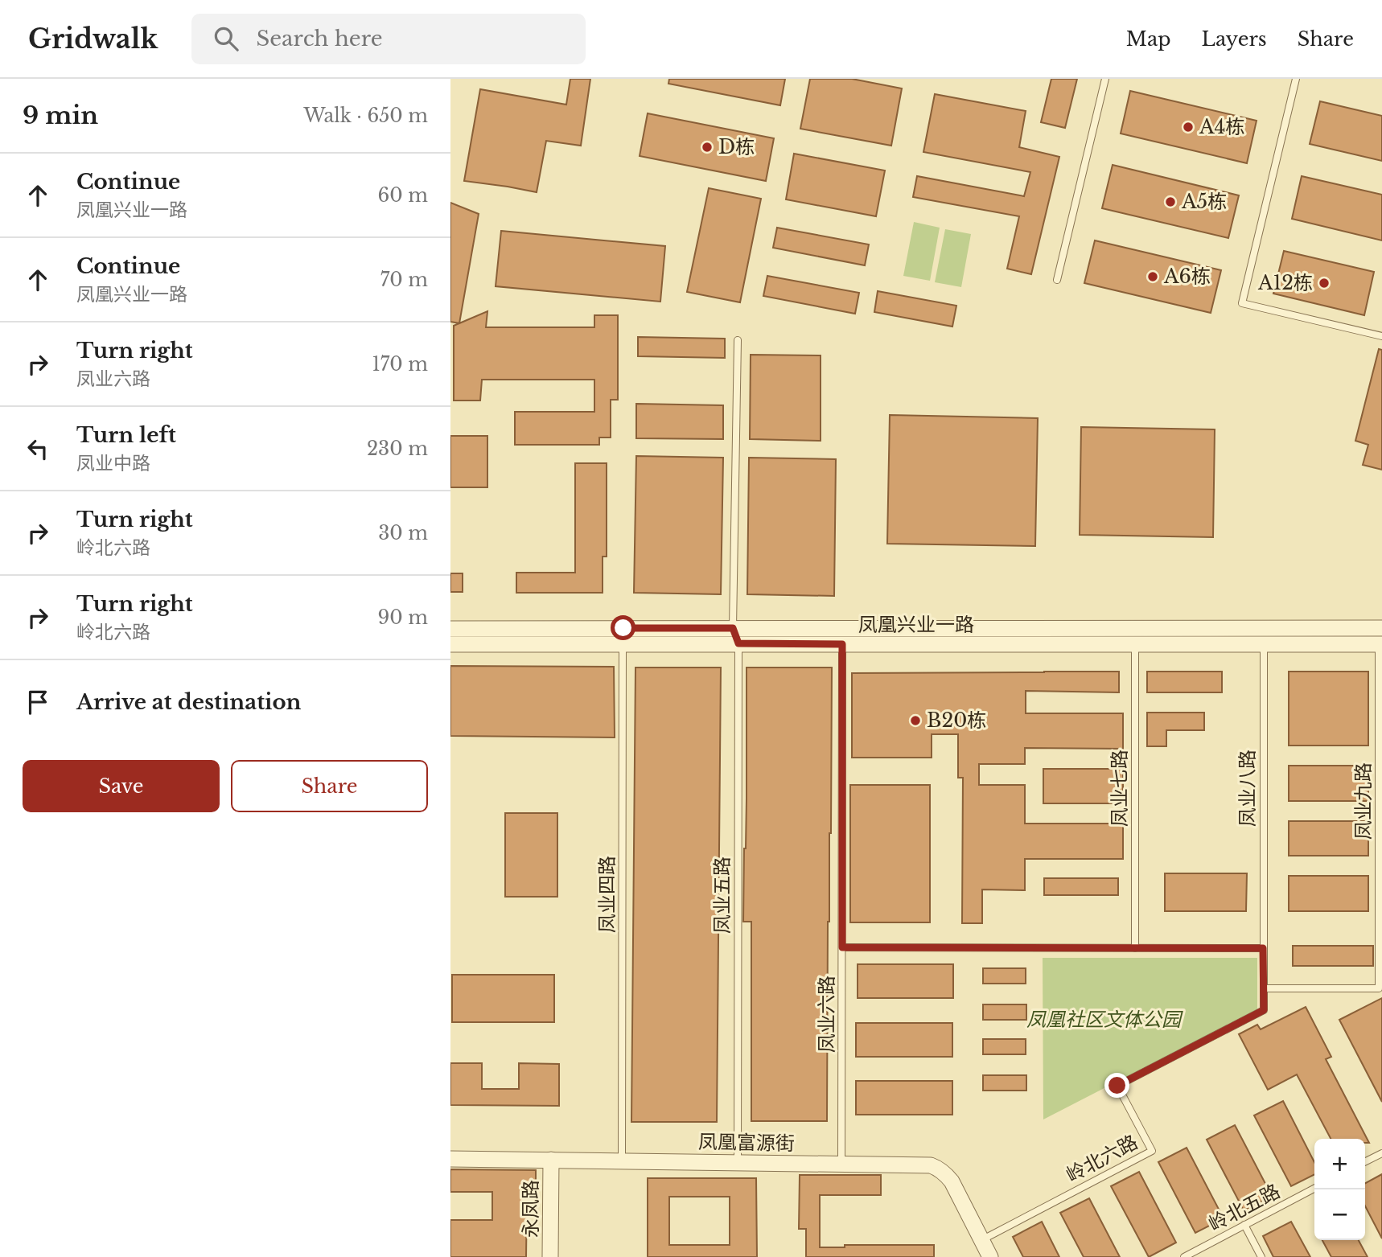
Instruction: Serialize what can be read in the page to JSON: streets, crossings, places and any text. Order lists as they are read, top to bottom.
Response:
{
  "streets": {
    "street": ["凤凰兴业一路", "凤凰富源街", "永凤路"],
    "lane": [
      "凤业七路",
      "凤业八路",
      "凤业九路",
      "凤业四路",
      "凤业五路",
      "凤业六路",
      "岭北六路",
      "岭北五路"
    ]
  },
  "crossings": [
    ["凤凰兴业一路", "凤业七路"],
    ["凤凰兴业一路", "凤业八路"],
    ["凤凰兴业一路", "凤业九路"],
    ["凤凰兴业一路", "凤业四路"],
    ["凤凰兴业一路", "凤业五路"],
    ["凤凰兴业一路", "凤业六路"],
    ["凤业八路", "岭北六路"],
    ["凤业四路", "凤凰富源街"],
    ["凤业五路", "凤凰富源街"],
    ["凤业六路", "凤凰富源街"],
    ["凤凰富源街", "岭北六路"],
    ["凤凰富源街", "永凤路"]
  ],
  "parks": ["凤凰社区文体公园"],
  "places": [
    "A4栋",
    "D栋",
    "A5栋",
    "A6栋",
    "A12栋",
    "B20栋"
  ],
  "page": {
    "header": "Gridwalk",
    "search": "Search here",
    "nav": ["Map", "Layers", "Share"],
    "heading": ["9 min", "Walk · 650 m"],
    "list": [
      ["Continue", "凤凰兴业一路", "60 m"],
      ["Continue", "凤凰兴业一路", "70 m"],
      ["Turn right", "凤业六路", "170 m"],
      ["Turn left", "凤业中路", "230 m"],
      ["Turn right", "岭北六路", "30 m"],
      ["Turn right", "岭北六路", "90 m"],
      "Arrive at destination"
    ],
    "buttons": ["Save", "Share"],
    "map_buttons": ["+", "−"]
  }
}
